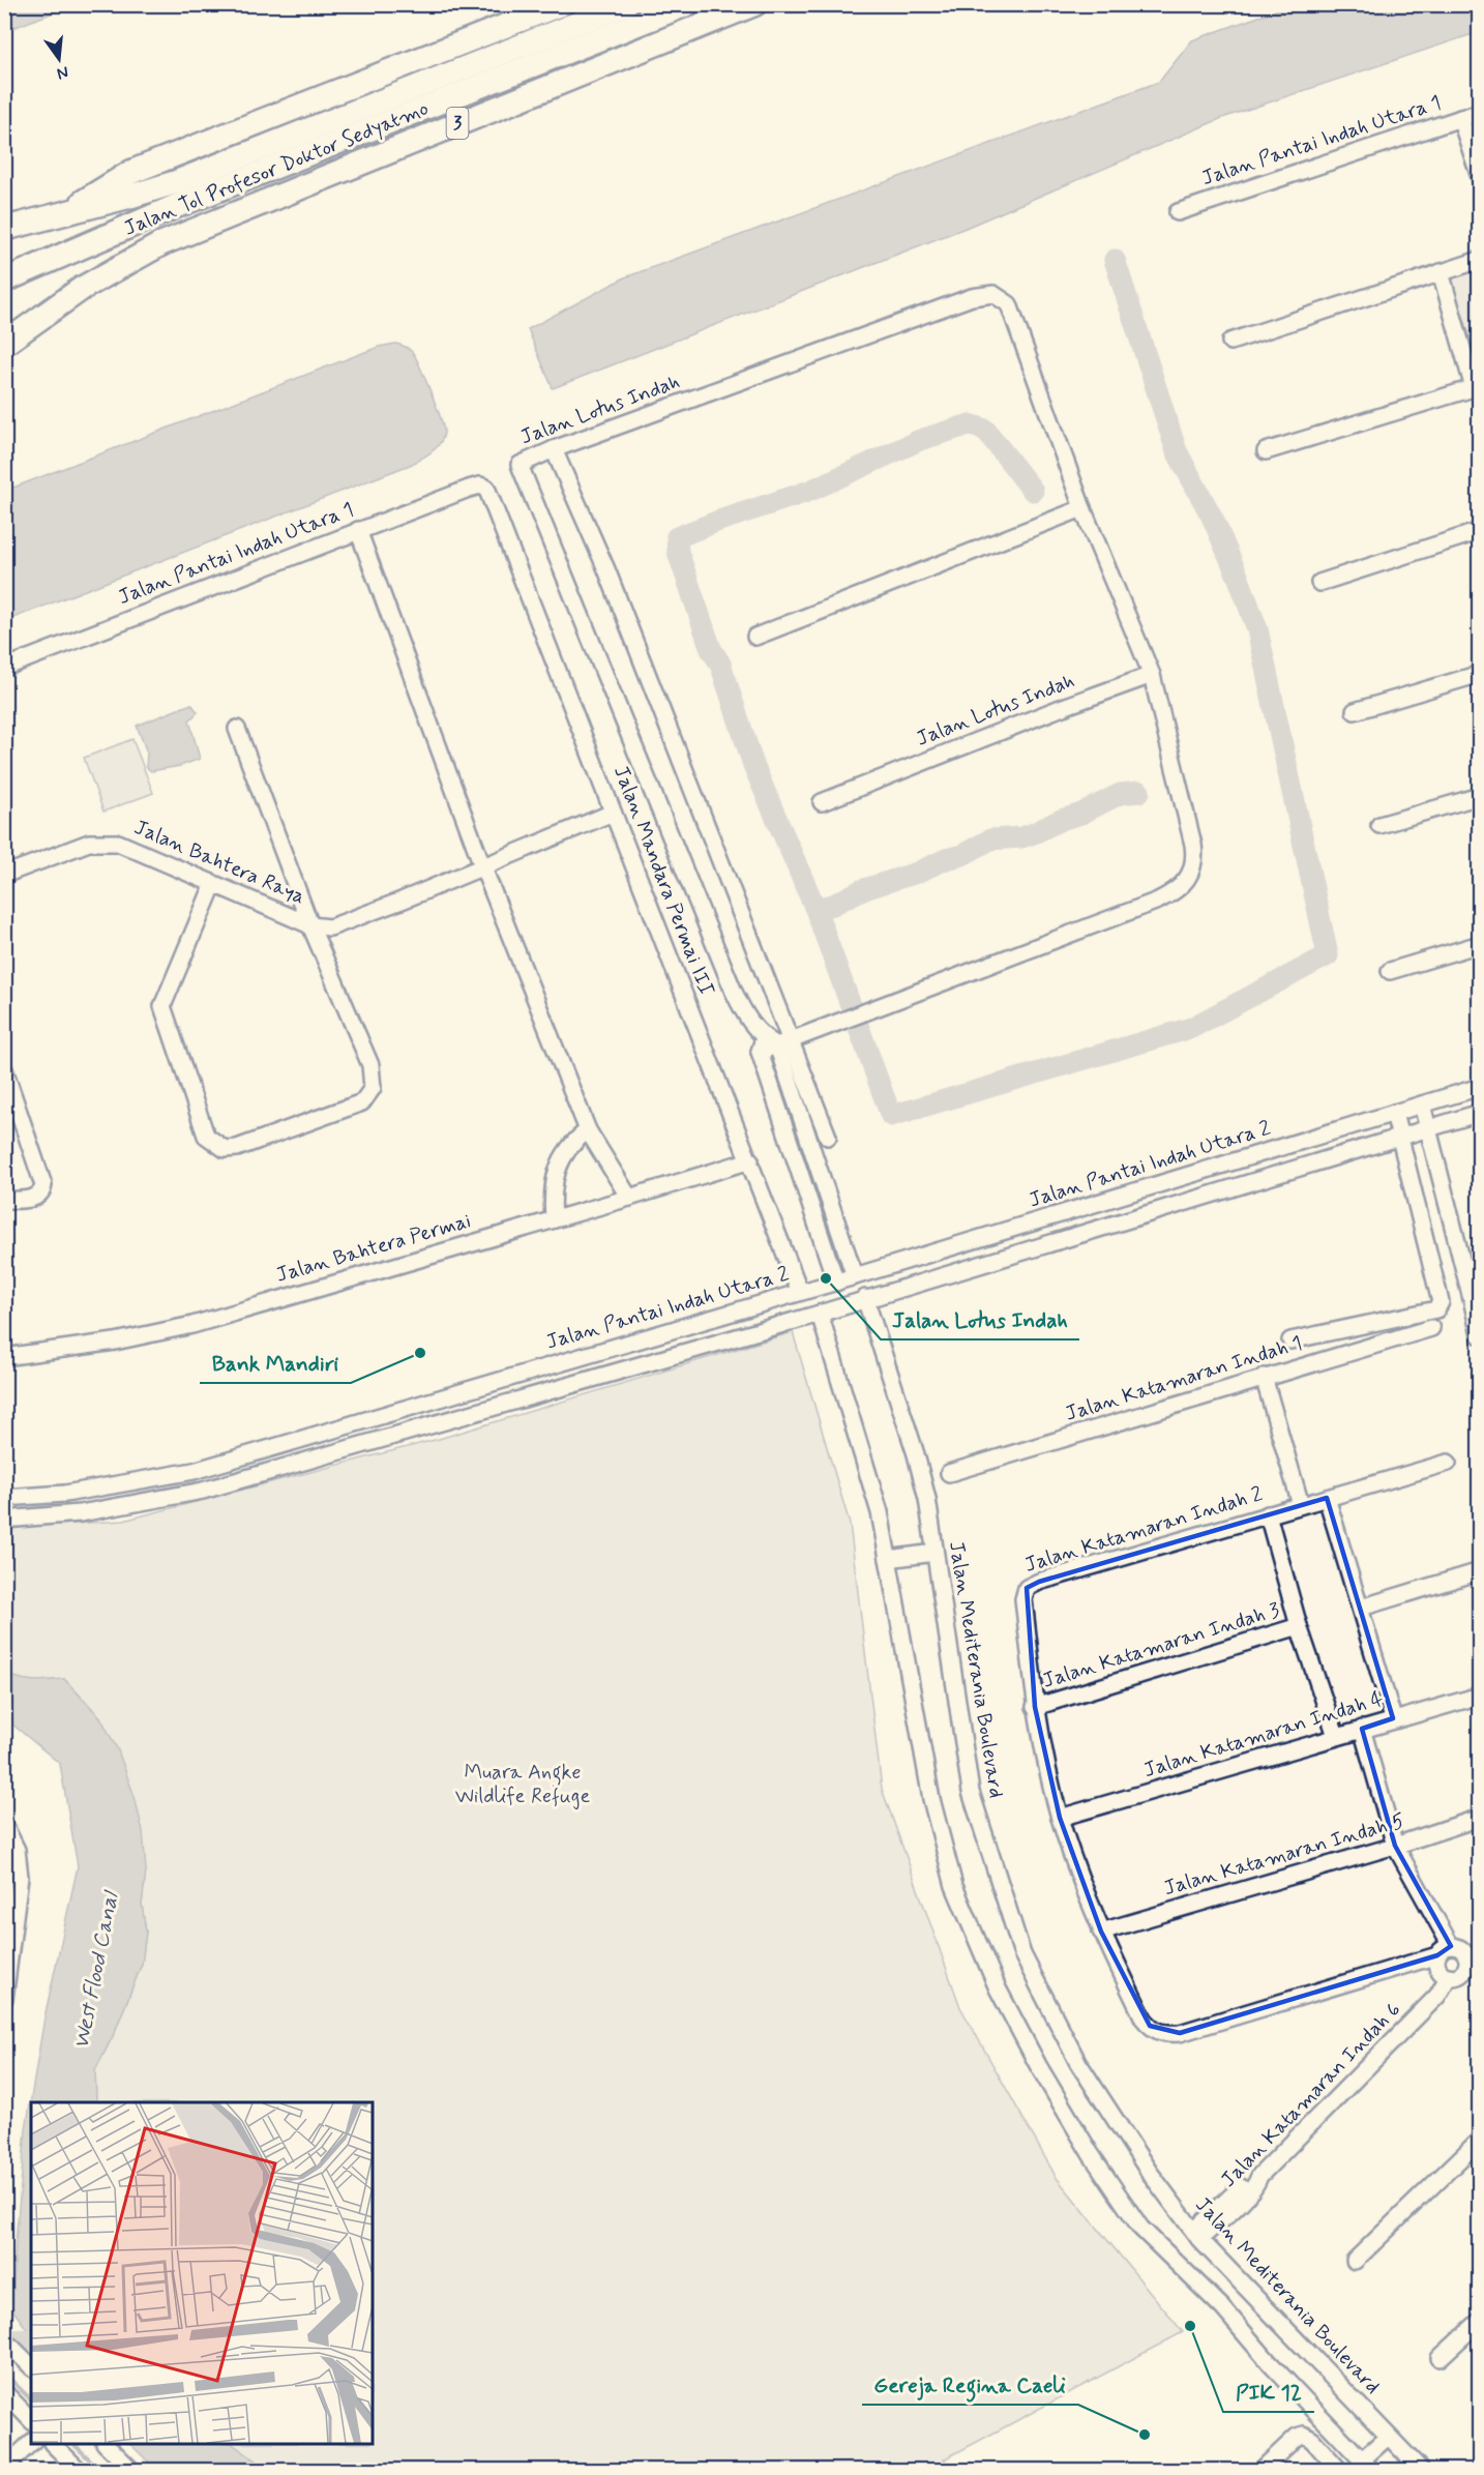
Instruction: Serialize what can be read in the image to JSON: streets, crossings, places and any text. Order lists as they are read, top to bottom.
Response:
{
  "streets": {
    "highway": ["3", "Jalan Tol Profesor Doktor Sedyatmo"],
    "street": [
      "Jalan Pantai Indah Utara 1",
      "Jalan Lotus Indah",
      "Jalan Bahtera Raya",
      "Jalan Mandara Permai III",
      "Jalan Pantai Indah Utara 2",
      "Jalan Bahtera Permai",
      "Jalan Katamaran Indah 1",
      "Jalan Katamaran Indah 2",
      "Jalan Katamaran Indah 3",
      "Jalan Mediterania Boulevard",
      "Jalan Katamaran Indah 4",
      "Jalan Katamaran Indah 5",
      "Jalan Katamaran Indah 6"
    ]
  },
  "crossings": [
    ["Jalan Pantai Indah Utara 1", "Jalan Mandara Permai III"],
    ["Jalan Lotus Indah", "Jalan Pantai Indah Utara 2"],
    ["Jalan Bahtera Raya", "Jalan Mandara Permai III"],
    ["Jalan Mandara Permai III", "Jalan Pantai Indah Utara 2"],
    ["Jalan Mandara Permai III", "Jalan Bahtera Permai"],
    ["Jalan Pantai Indah Utara 2", "Jalan Katamaran Indah 1"],
    ["Jalan Katamaran Indah 2", "Jalan Katamaran Indah 3"],
    ["Jalan Katamaran Indah 2", "Jalan Katamaran Indah 4"],
    ["Jalan Katamaran Indah 2", "Jalan Katamaran Indah 5"],
    ["Jalan Katamaran Indah 2", "Jalan Katamaran Indah 6"],
    ["Jalan Mediterania Boulevard", "Jalan Katamaran Indah 6"]
  ],
  "water": ["West Flood Canal"],
  "parks": ["Muara Angke Wildlife Refuge"],
  "places": [
    "Jalan Lotus Indah",
    "Bank Mandiri",
    "PIK 12",
    "Gereja Regina Caeli"
  ],
  "north": "bottom"
}
